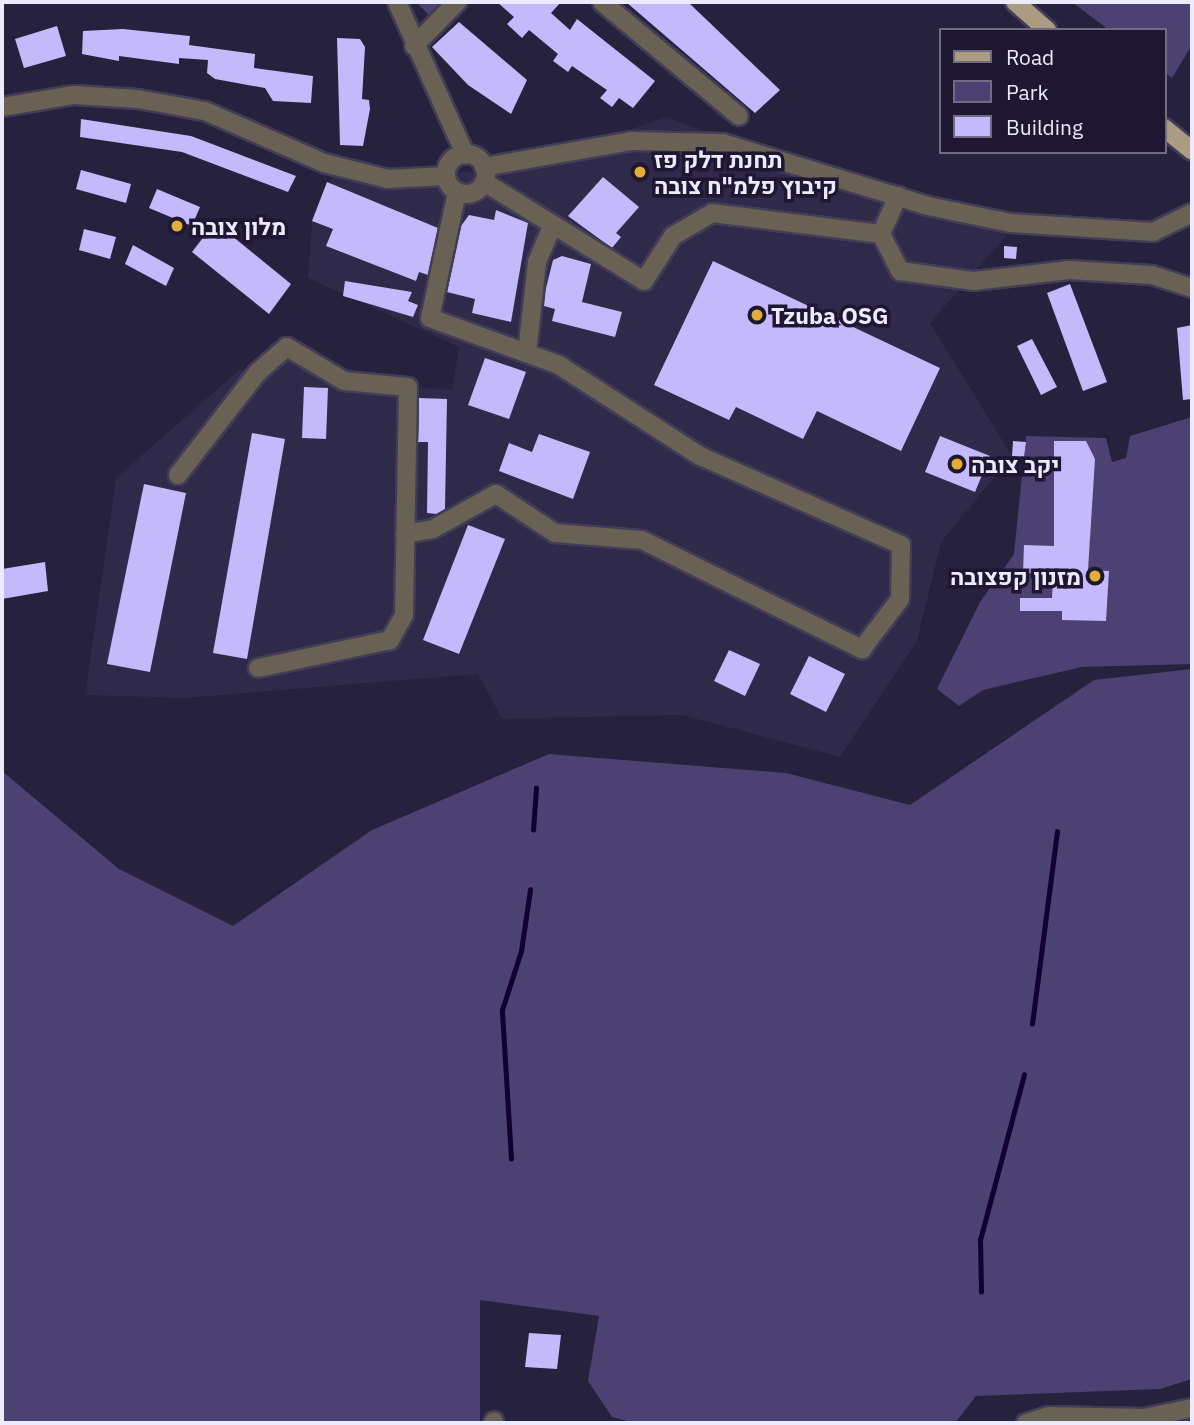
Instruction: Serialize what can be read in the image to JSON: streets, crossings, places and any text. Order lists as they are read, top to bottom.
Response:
{
  "places": [
    "תחנת דלק פז קיבוץ פלמ\"ח צובה",
    "מלון צובה",
    "Tzuba OSG",
    "יקב צובה",
    "מזנון קפצובה"
  ],
  "legend": ["Road", "Park", "Building"]
}
